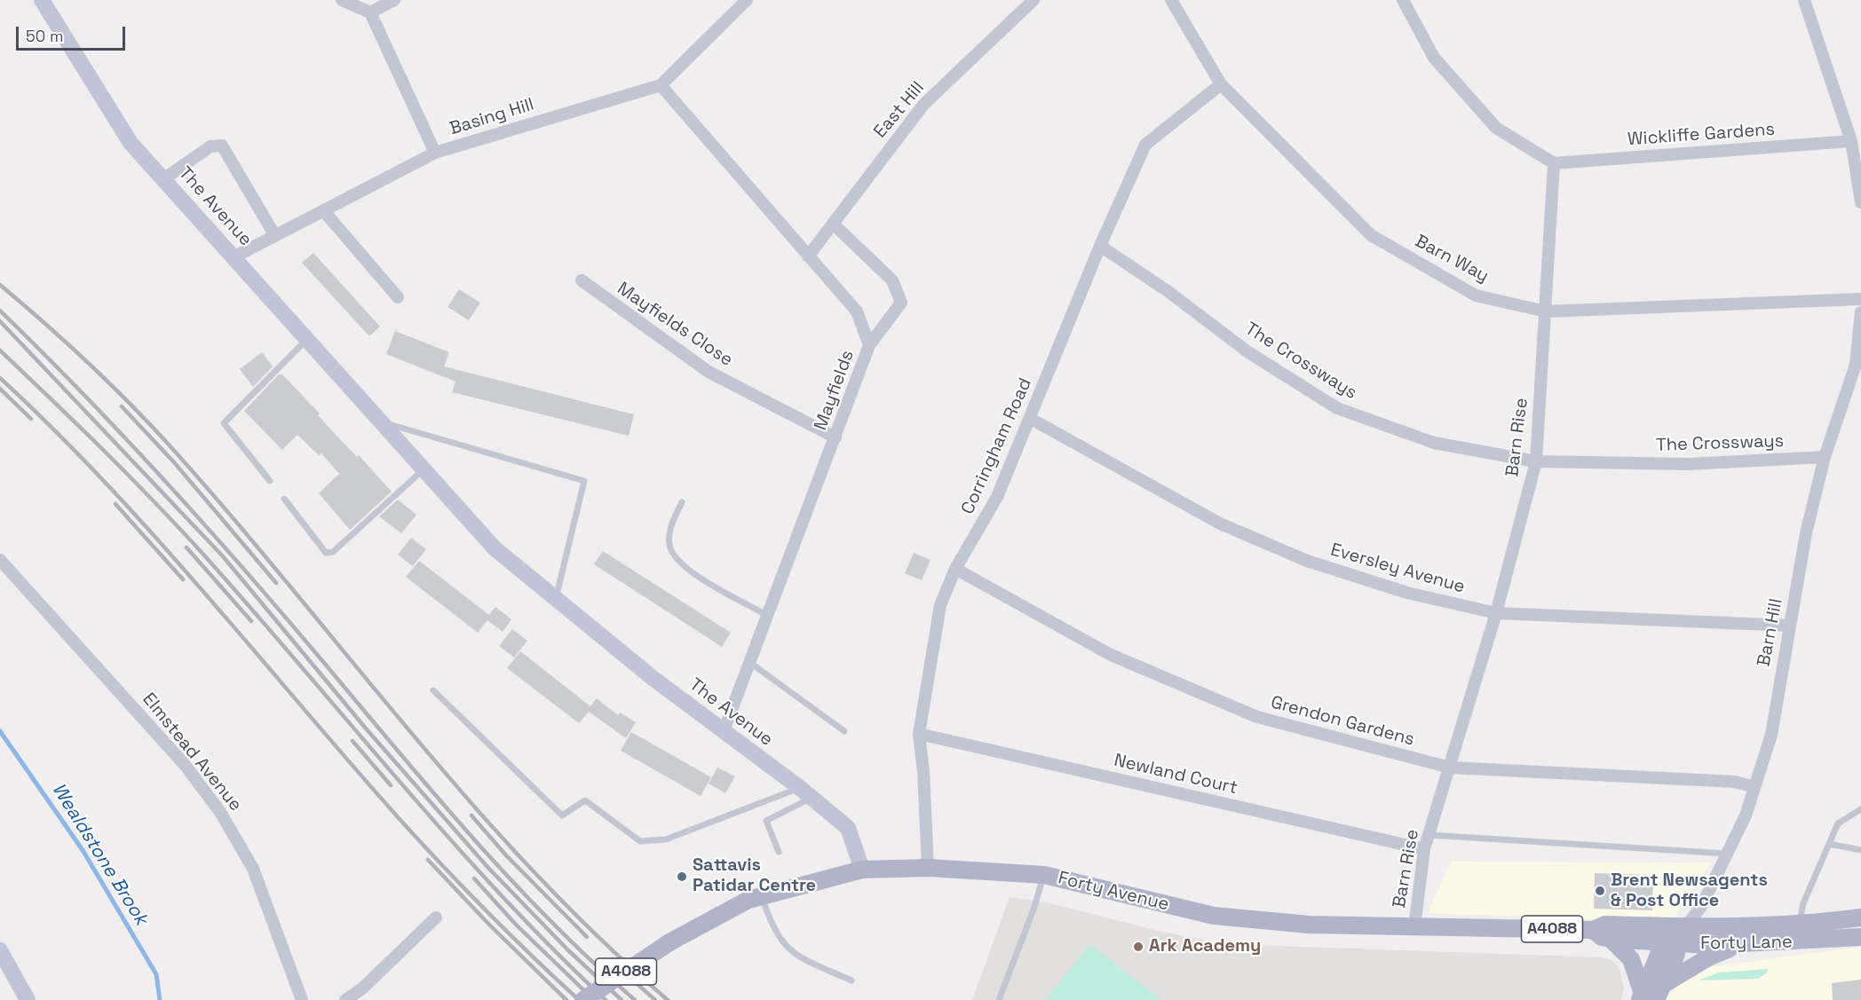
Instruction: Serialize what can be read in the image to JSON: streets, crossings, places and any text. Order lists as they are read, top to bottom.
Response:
{
  "streets": {
    "main road": ["Forty Avenue", "A4088", "Forty Lane"],
    "street": [
      "East Hill",
      "Basing Hill",
      "Wickliffe Gardens",
      "The Avenue",
      "Barn Way",
      "Mayfields Close",
      "The Crossways",
      "Mayfields",
      "Barn Rise",
      "Corringham Road",
      "Eversley Avenue",
      "Barn Hill",
      "Grendon Gardens",
      "Elmstead Avenue",
      "Newland Court"
    ]
  },
  "crossings": [
    ["East Hill", "Mayfields"],
    ["Basing Hill", "The Avenue"],
    ["Basing Hill", "Mayfields"],
    ["Wickliffe Gardens", "Barn Rise"],
    ["The Avenue", "Mayfields"],
    ["The Avenue", "Forty Avenue"],
    ["Barn Way", "Barn Rise"],
    ["Barn Way", "Corringham Road"],
    ["Mayfields Close", "Mayfields"],
    ["The Crossways", "Barn Rise"],
    ["The Crossways", "Corringham Road"],
    ["The Crossways", "Barn Hill"],
    ["Barn Rise", "Eversley Avenue"],
    ["Barn Rise", "Grendon Gardens"],
    ["Barn Rise", "Newland Court"],
    ["Barn Rise", "Forty Avenue"],
    ["Corringham Road", "Eversley Avenue"],
    ["Corringham Road", "Grendon Gardens"],
    ["Corringham Road", "Newland Court"],
    ["Corringham Road", "Forty Avenue"],
    ["Eversley Avenue", "Barn Hill"],
    ["Barn Hill", "Grendon Gardens"],
    ["Barn Hill", "Forty Avenue"],
    ["Barn Hill", "Forty Lane"],
    ["Forty Avenue", "Forty Lane"]
  ],
  "water": ["Wealdstone Brook"],
  "places": ["Sattavis Patidar Centre", "Brent Newsagents & Post Office", "Ark Academy"],
  "scale_bar": "50 m"
}
